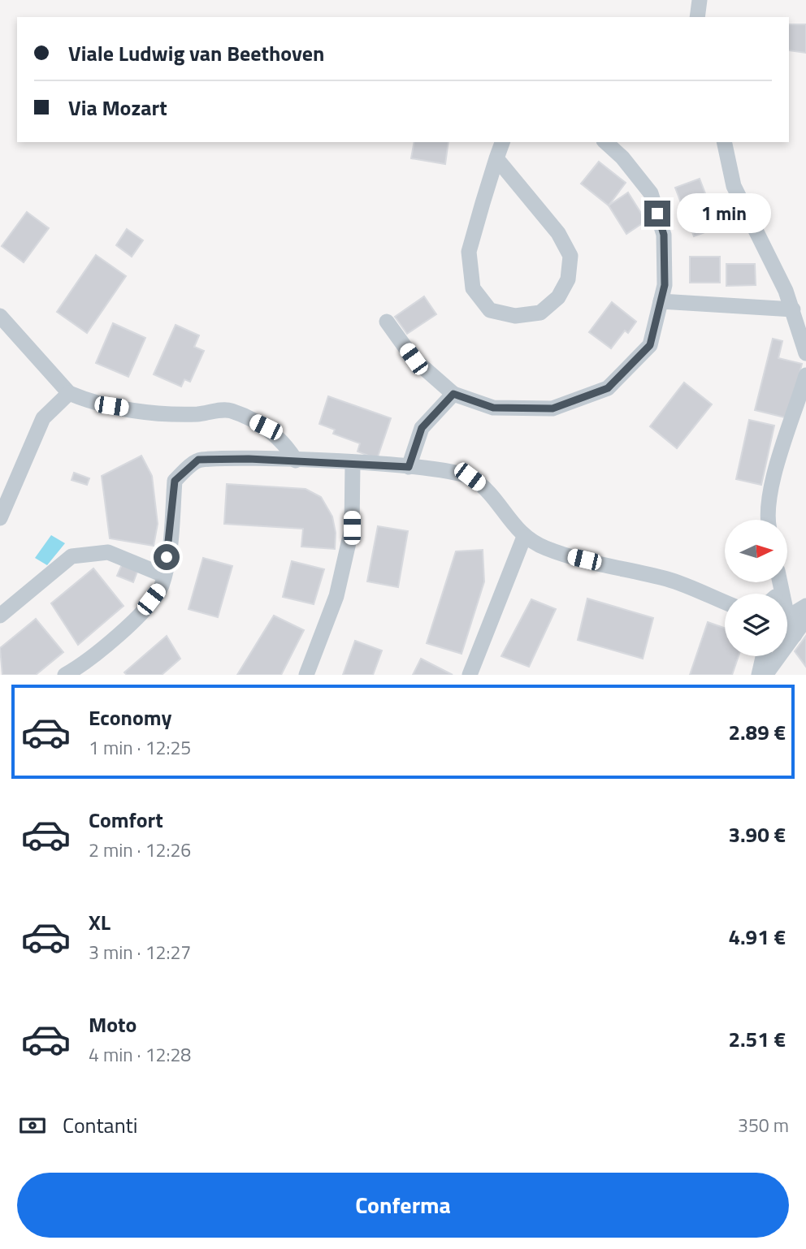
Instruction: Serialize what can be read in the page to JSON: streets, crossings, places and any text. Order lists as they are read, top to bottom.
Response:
{
  "north": "right",
  "page": {
    "banner": ["Viale Ludwig van Beethoven", "Via Mozart"],
    "bubble": "1 min",
    "list": [
      {
        "name": "Economy",
        "note": "1 min · 12:25",
        "value": "2.89 €"
      },
      {
        "name": "Comfort",
        "note": "2 min · 12:26",
        "value": "3.90 €"
      },
      {
        "name": "XL",
        "note": "3 min · 12:27",
        "value": "4.91 €"
      },
      {
        "name": "Moto",
        "note": "4 min · 12:28",
        "value": "2.51 €"
      }
    ],
    "pay": ["Contanti", "350 m"],
    "buttons": "Conferma"
  }
}
